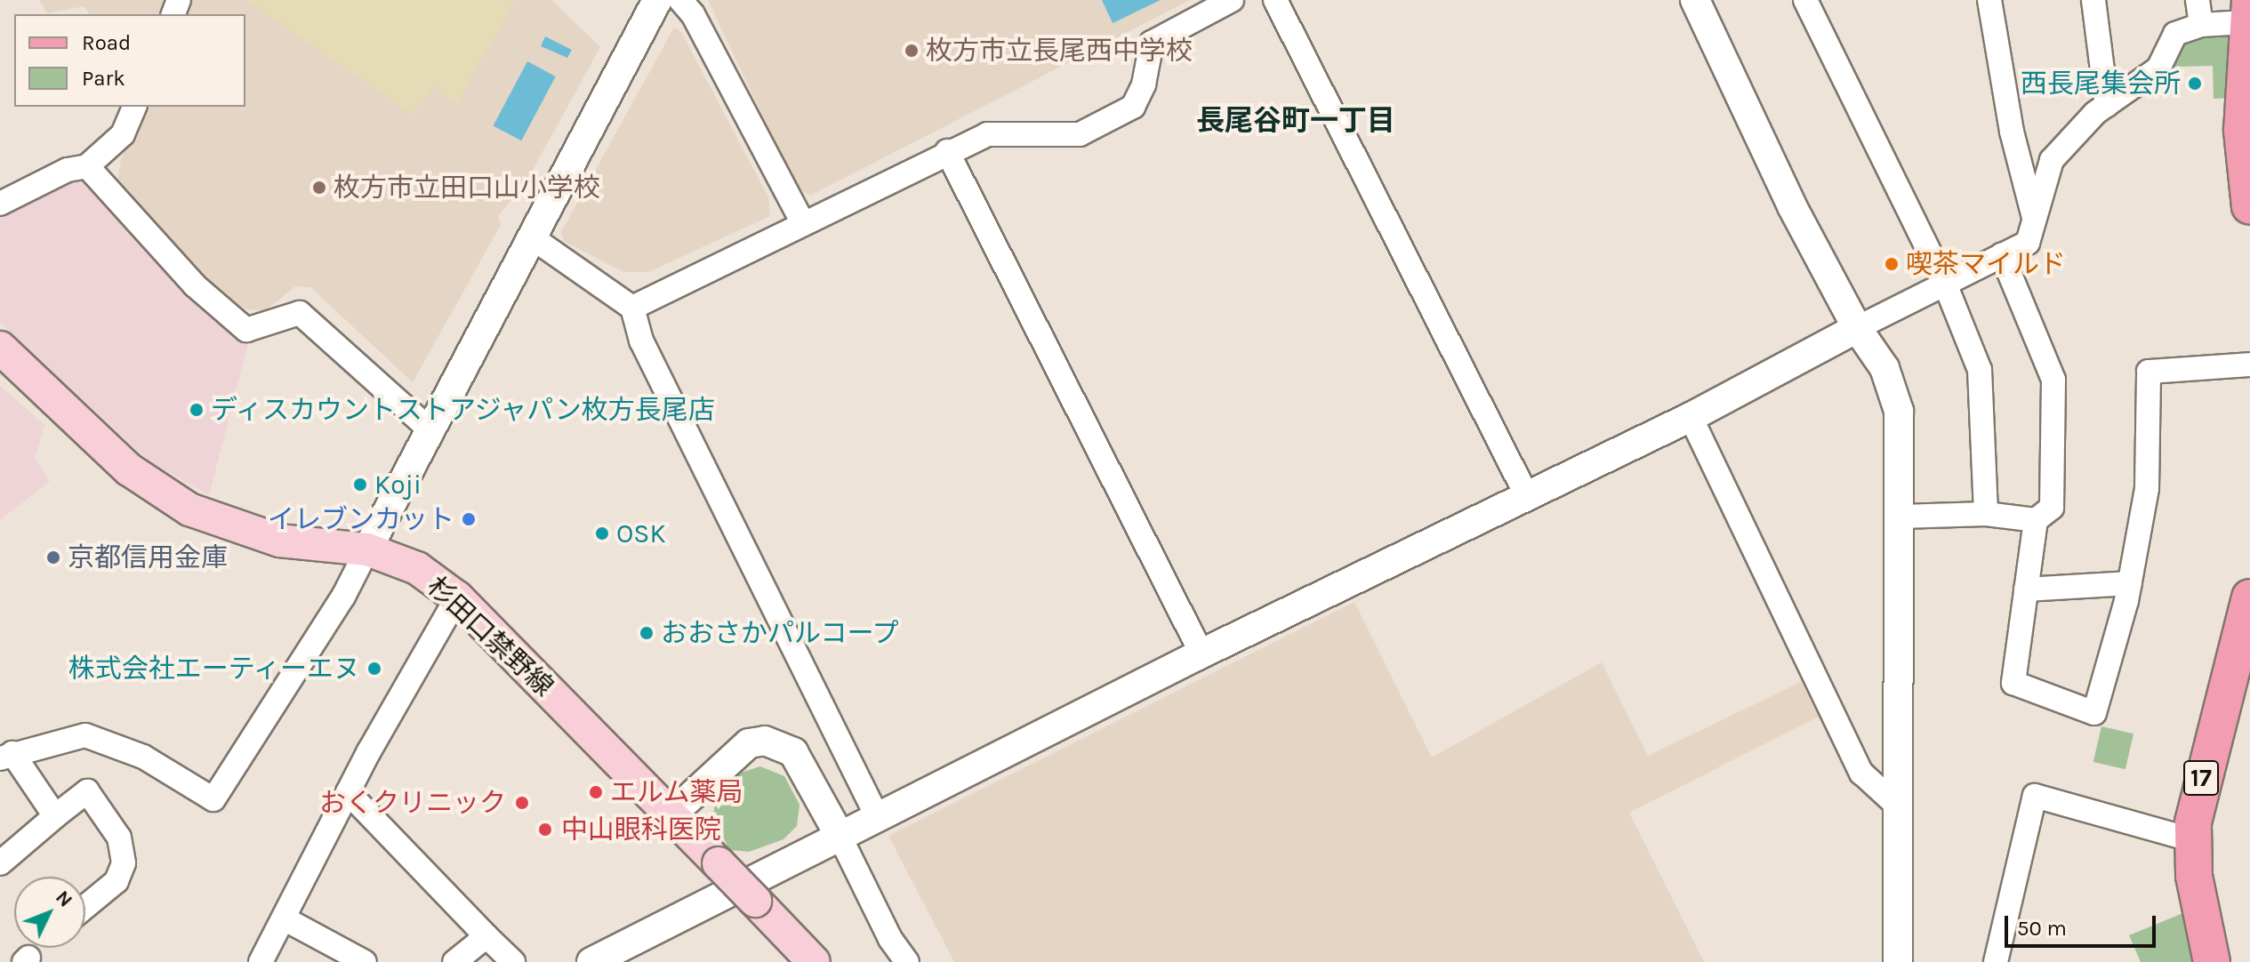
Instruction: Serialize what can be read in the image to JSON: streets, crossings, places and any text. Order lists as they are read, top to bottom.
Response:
{
  "streets": {
    "main road": ["杉田口禁野線", "17"]
  },
  "districts": ["長尾谷町一丁目"],
  "places": [
    "枚方市立長尾西中学校",
    "西長尾集会所",
    "枚方市立田口山小学校",
    "喫茶マイルド",
    "ディスカウントストアジャパン枚方長尾店",
    "Koji",
    "イレブンカット",
    "OSK",
    "京都信用金庫",
    "おおさかパルコープ",
    "株式会社エーティーエヌ",
    "エルム薬局",
    "おくクリニック",
    "中山眼科医院"
  ],
  "legend": ["Road", "Park"],
  "scale_bar": "50 m",
  "north": "top right"
}
